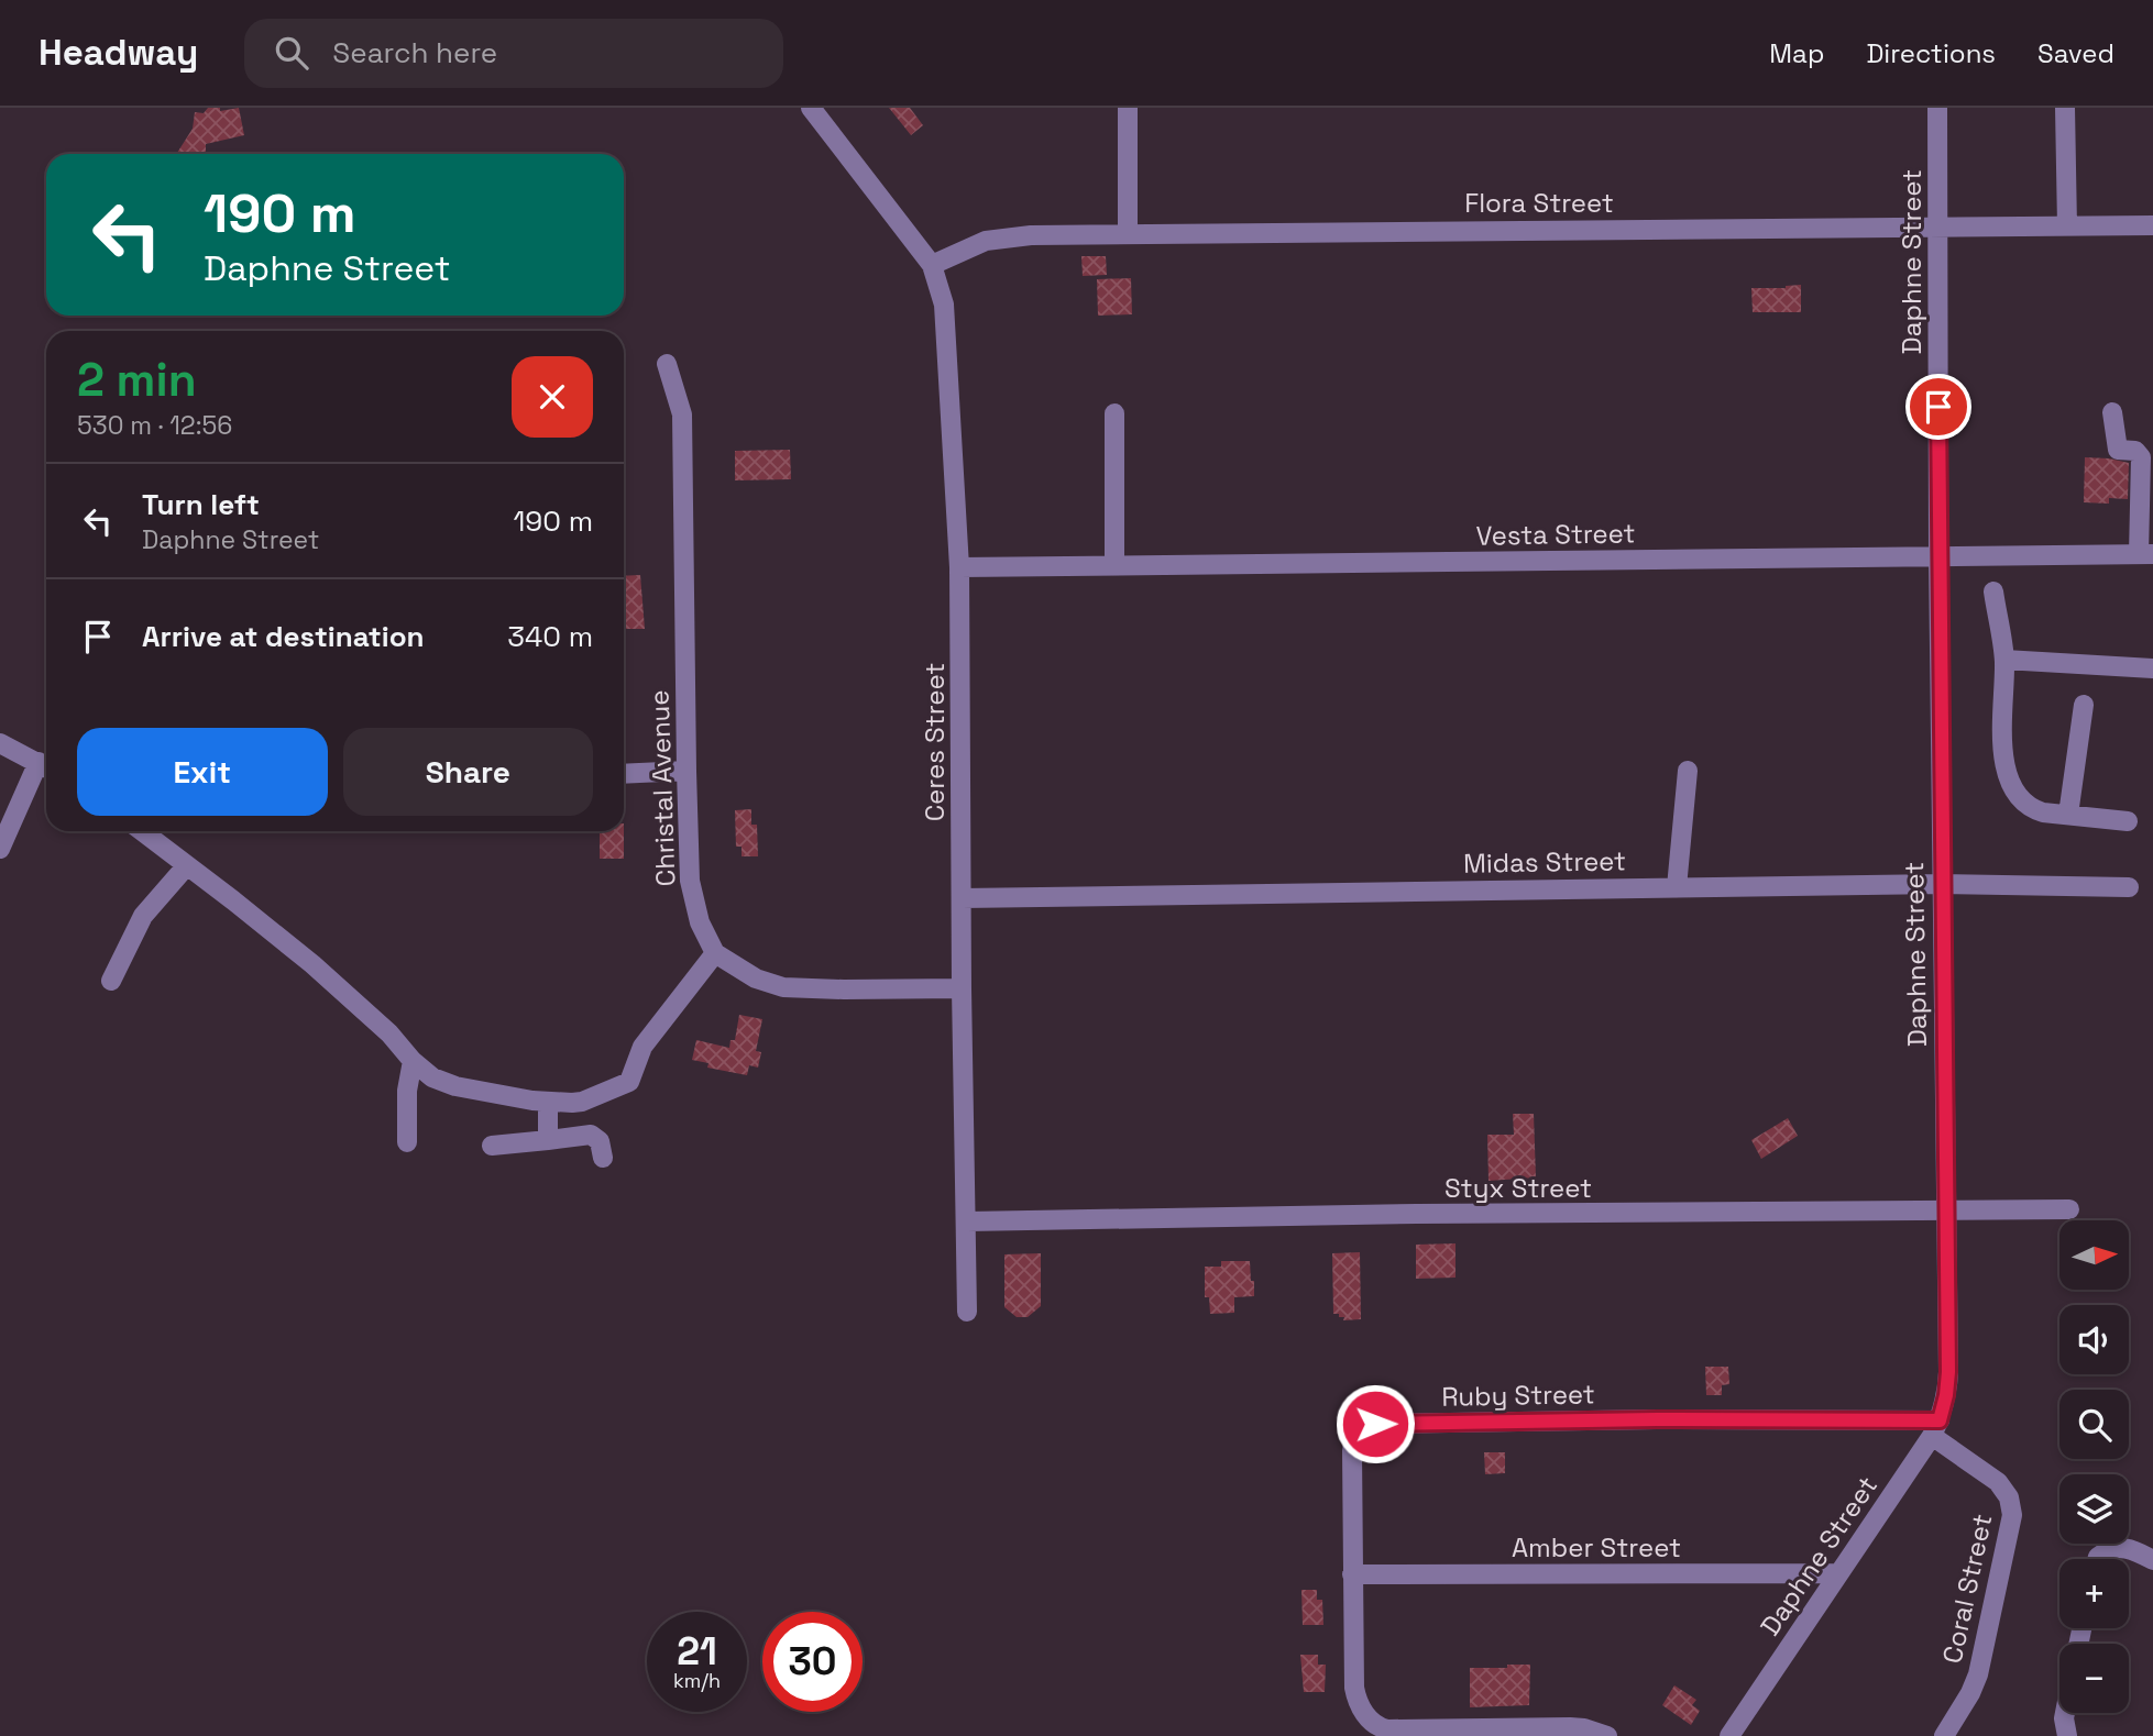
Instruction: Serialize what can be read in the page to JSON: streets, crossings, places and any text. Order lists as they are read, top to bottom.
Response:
{
  "streets": {
    "street": [
      "Flora Street",
      "Daphne Street",
      "Vesta Street",
      "Ceres Street",
      "Christal Avenue",
      "Midas Street",
      "Styx Street",
      "Ruby Street",
      "Amber Street",
      "Coral Street"
    ]
  },
  "crossings": [
    ["Flora Street", "Daphne Street"],
    ["Flora Street", "Ceres Street"],
    ["Daphne Street", "Vesta Street"],
    ["Daphne Street", "Midas Street"],
    ["Daphne Street", "Styx Street"],
    ["Daphne Street", "Ruby Street"],
    ["Daphne Street", "Amber Street"],
    ["Daphne Street", "Coral Street"],
    ["Vesta Street", "Ceres Street"],
    ["Ceres Street", "Midas Street"],
    ["Ceres Street", "Styx Street"],
    ["Ruby Street", "Amber Street"],
    ["Ruby Street", "Coral Street"]
  ],
  "north": "right",
  "page": {
    "header": "Headway",
    "search": "Search here",
    "nav": ["Map", "Directions", "Saved"],
    "turn": ["190 m", "Daphne Street"],
    "heading": ["2 min", "530 m · 12:56"],
    "list": [
      {
        "name": "Turn left",
        "note": "Daphne Street",
        "value": "190 m"
      },
      {
        "name": "Arrive at destination",
        "value": "340 m"
      }
    ],
    "buttons": ["Exit", "Share"],
    "map_buttons": ["+", "−"],
    "speed": "21 km/h",
    "limit": "30"
  }
}
